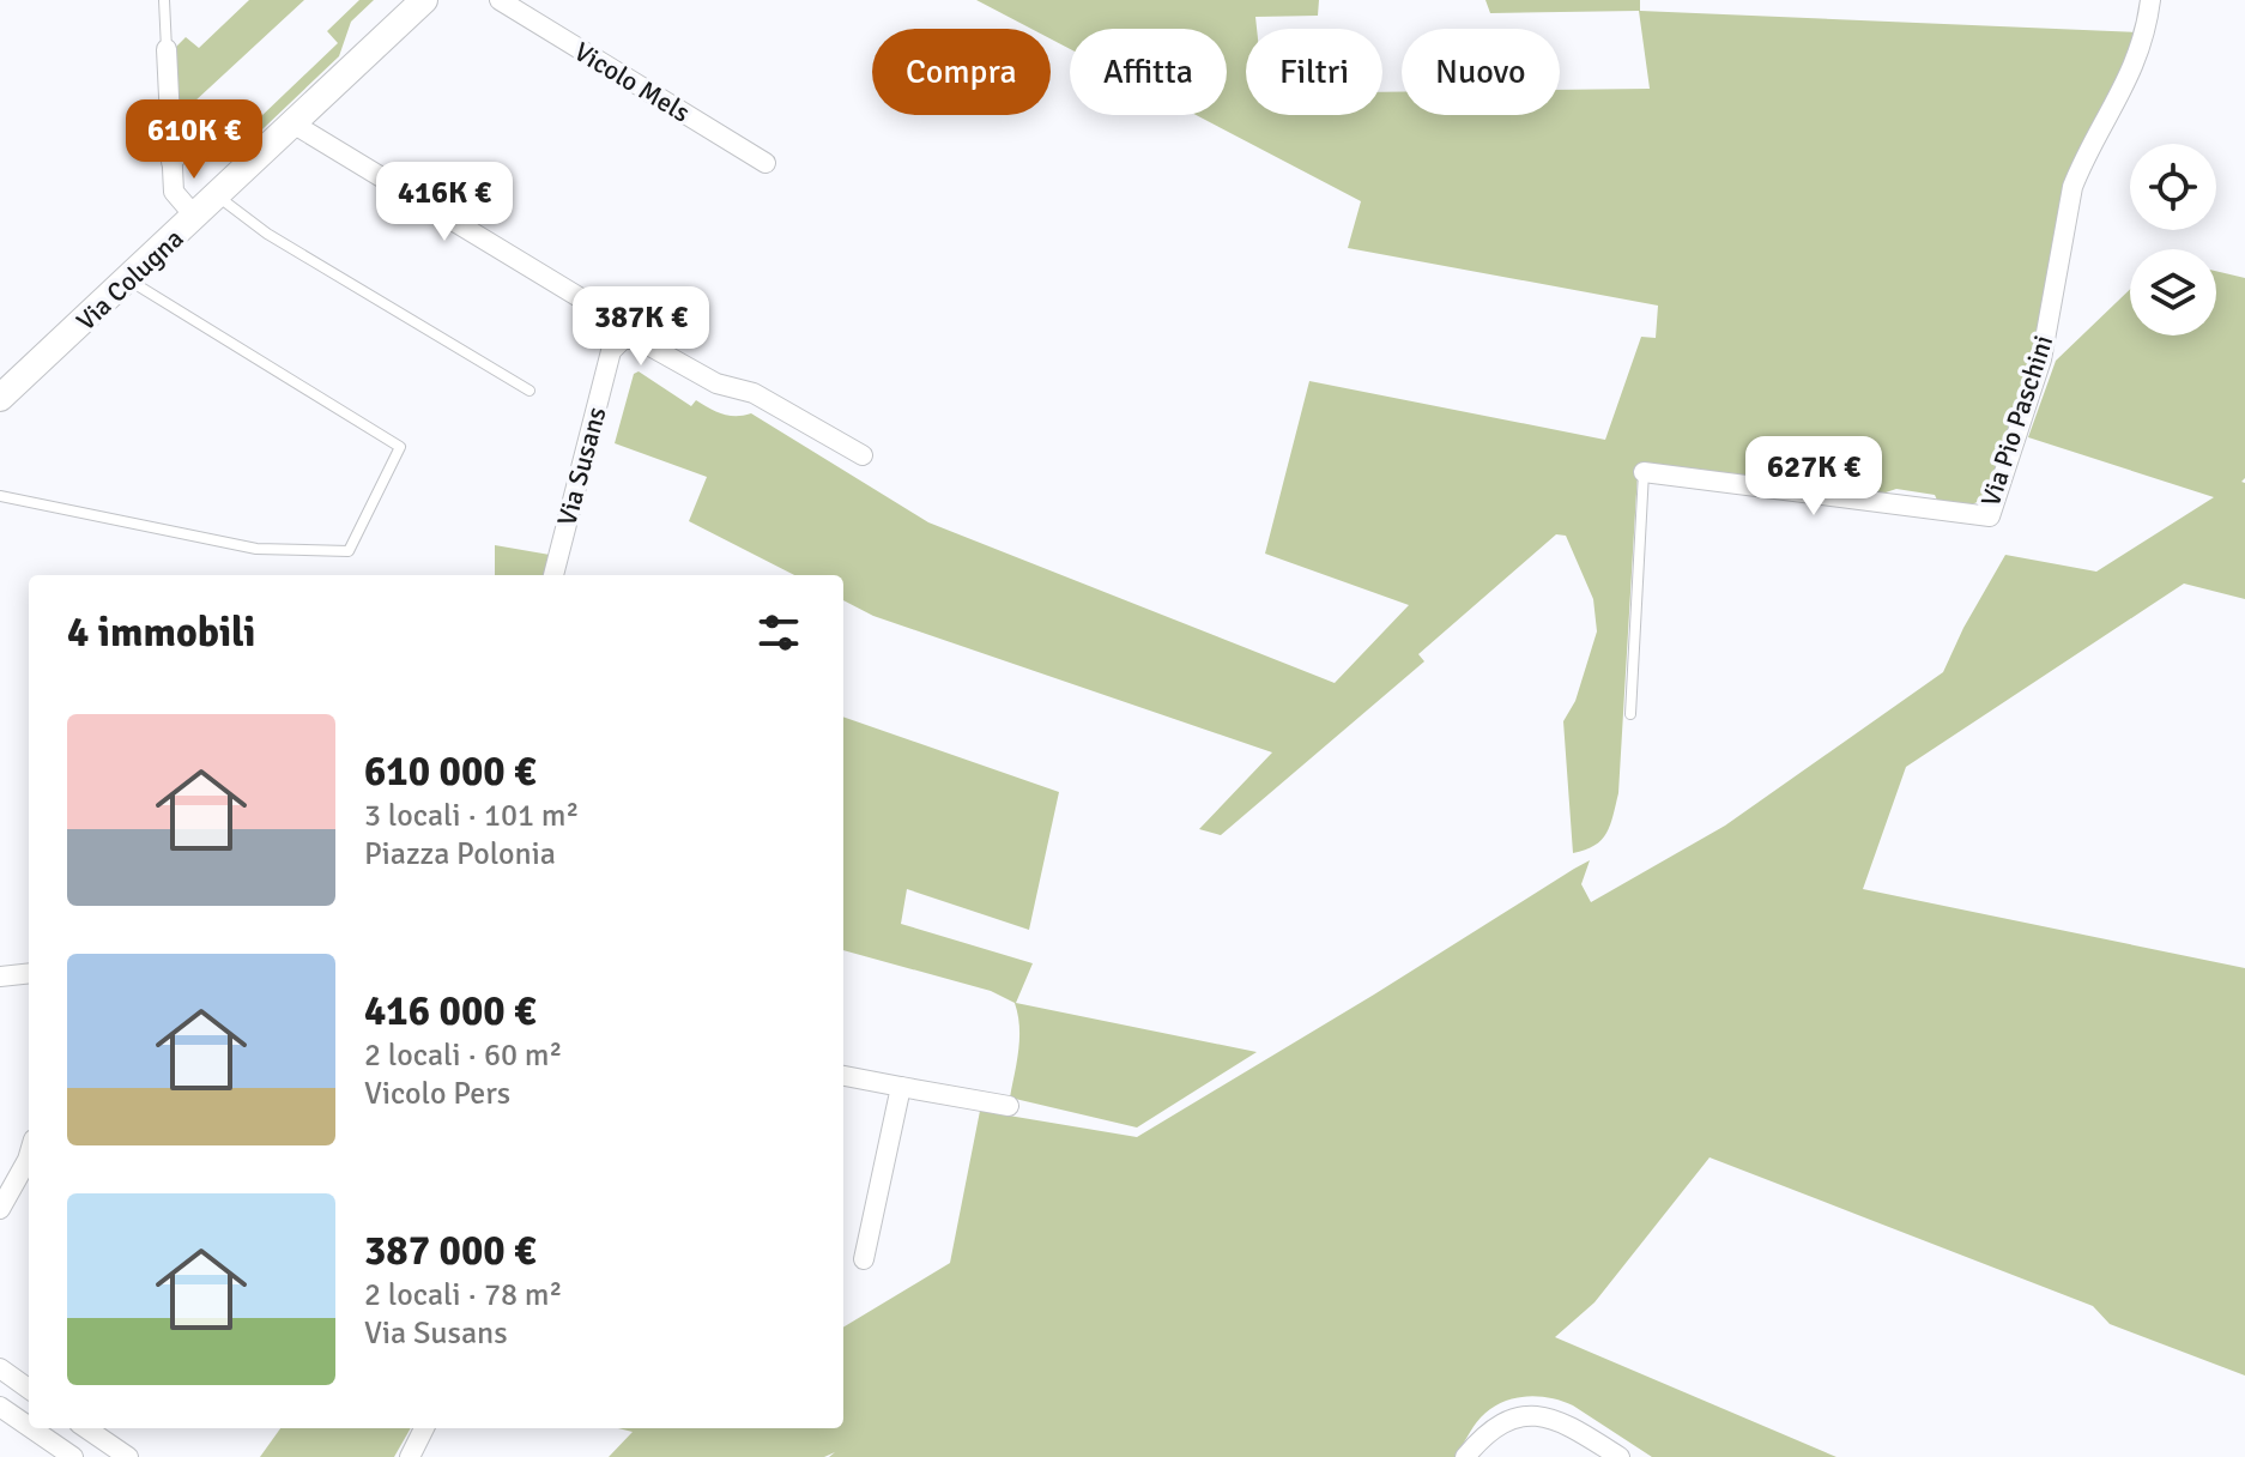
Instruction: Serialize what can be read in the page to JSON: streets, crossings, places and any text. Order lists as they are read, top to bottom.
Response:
{
  "streets": {
    "street": [
      "Vicolo Mels",
      "Via Colugna",
      "Via Pio Paschini",
      "Via Susans"
    ]
  },
  "page": {
    "chip": [
      "Compra",
      "Affitta",
      "Filtri",
      "Nuovo"
    ],
    "price": [
      "610K €",
      "416K €",
      "387K €",
      "627K €"
    ],
    "heading": "4 immobili",
    "list": [
      {
        "name": "610 000 €",
        "note": "3 locali · 101 m² · Piazza Polonia"
      },
      {
        "name": "416 000 €",
        "note": "2 locali · 60 m² · Vicolo Pers"
      },
      {
        "name": "387 000 €",
        "note": "2 locali · 78 m² · Via Susans"
      }
    ]
  }
}
